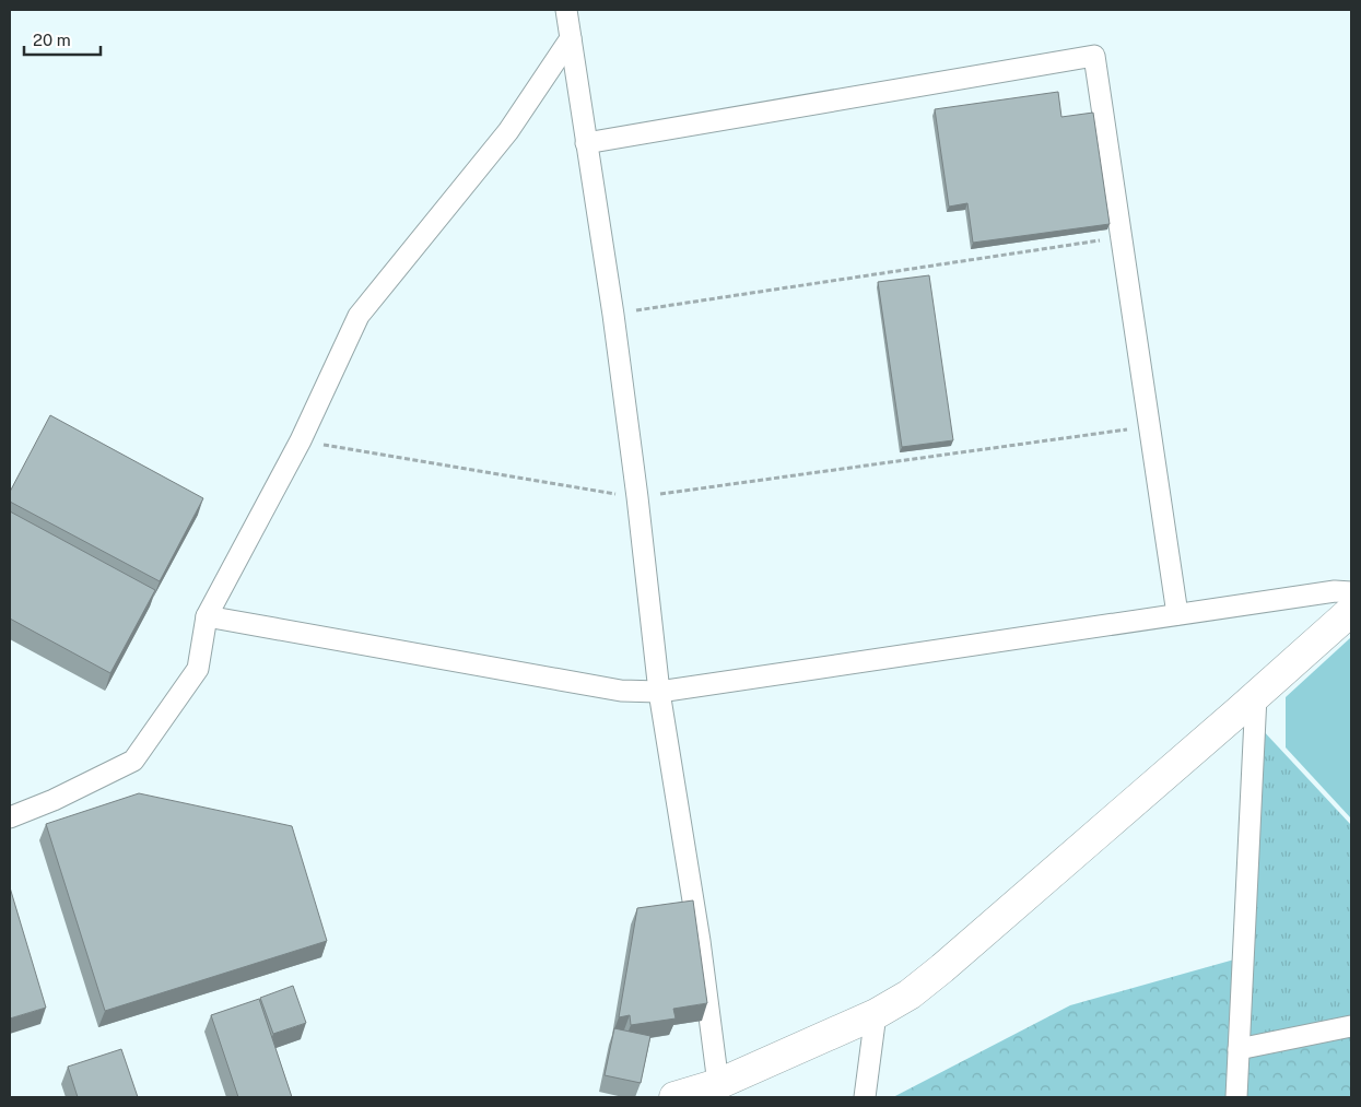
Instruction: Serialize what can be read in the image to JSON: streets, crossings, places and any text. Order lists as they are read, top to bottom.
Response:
{
  "scale_bar": "20 m"
}
